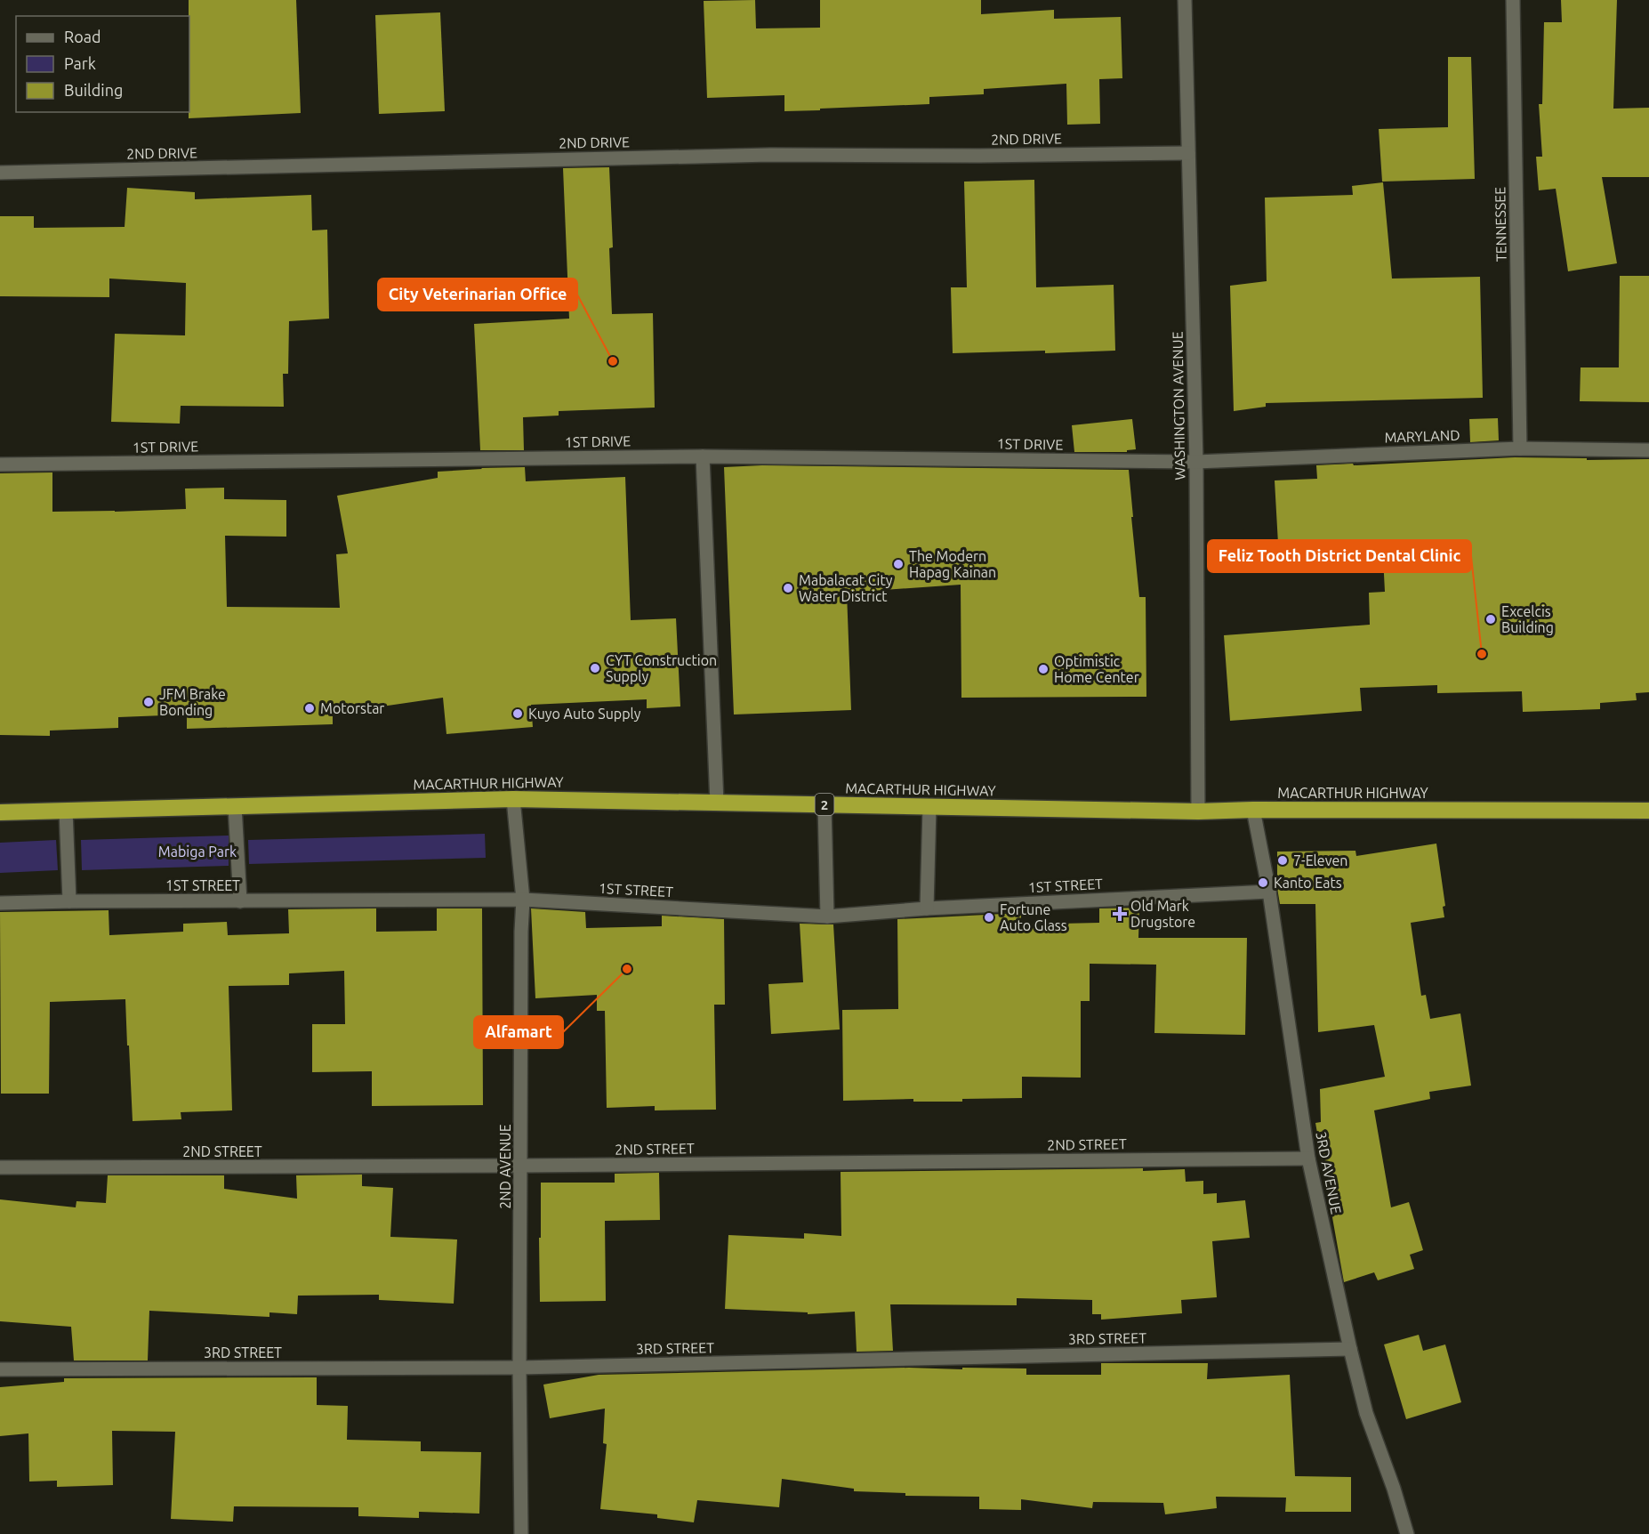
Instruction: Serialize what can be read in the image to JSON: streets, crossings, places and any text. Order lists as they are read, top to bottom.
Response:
{
  "streets": {
    "highway": ["MACARTHUR HIGHWAY", "2"],
    "street": [
      "2ND DRIVE",
      "TENNESSEE",
      "WASHINGTON AVENUE",
      "MARYLAND",
      "1ST DRIVE",
      "1ST STREET",
      "2ND STREET",
      "2ND AVENUE",
      "3RD AVENUE",
      "3RD STREET"
    ]
  },
  "crossings": [
    ["2ND DRIVE", "WASHINGTON AVENUE"],
    ["TENNESSEE", "MARYLAND"],
    ["WASHINGTON AVENUE", "MARYLAND"],
    ["WASHINGTON AVENUE", "1ST DRIVE"],
    ["WASHINGTON AVENUE", "MACARTHUR HIGHWAY"],
    ["MARYLAND", "1ST DRIVE"],
    ["MACARTHUR HIGHWAY", "2ND AVENUE"],
    ["MACARTHUR HIGHWAY", "3RD AVENUE"],
    ["1ST STREET", "2ND AVENUE"],
    ["1ST STREET", "3RD AVENUE"],
    ["2ND STREET", "2ND AVENUE"],
    ["2ND STREET", "3RD AVENUE"],
    ["2ND AVENUE", "3RD STREET"],
    ["3RD AVENUE", "3RD STREET"]
  ],
  "parks": ["Mabiga Park"],
  "places": {
    "other": [
      "City Veterinarian Office",
      "The Modern Hapag Kainan",
      "Mabalacat City Water District",
      "Excelcis Building",
      "Feliz Tooth District Dental Clinic",
      "CYT Construction Supply",
      "Optimistic Home Center",
      "JFM Brake Bonding",
      "Motorstar",
      "Kuyo Auto Supply",
      "7-Eleven",
      "Kanto Eats",
      "Fortune Auto Glass",
      "Alfamart"
    ],
    "health": ["Old Mark Drugstore"]
  },
  "legend": ["Road", "Park", "Building"]
}
